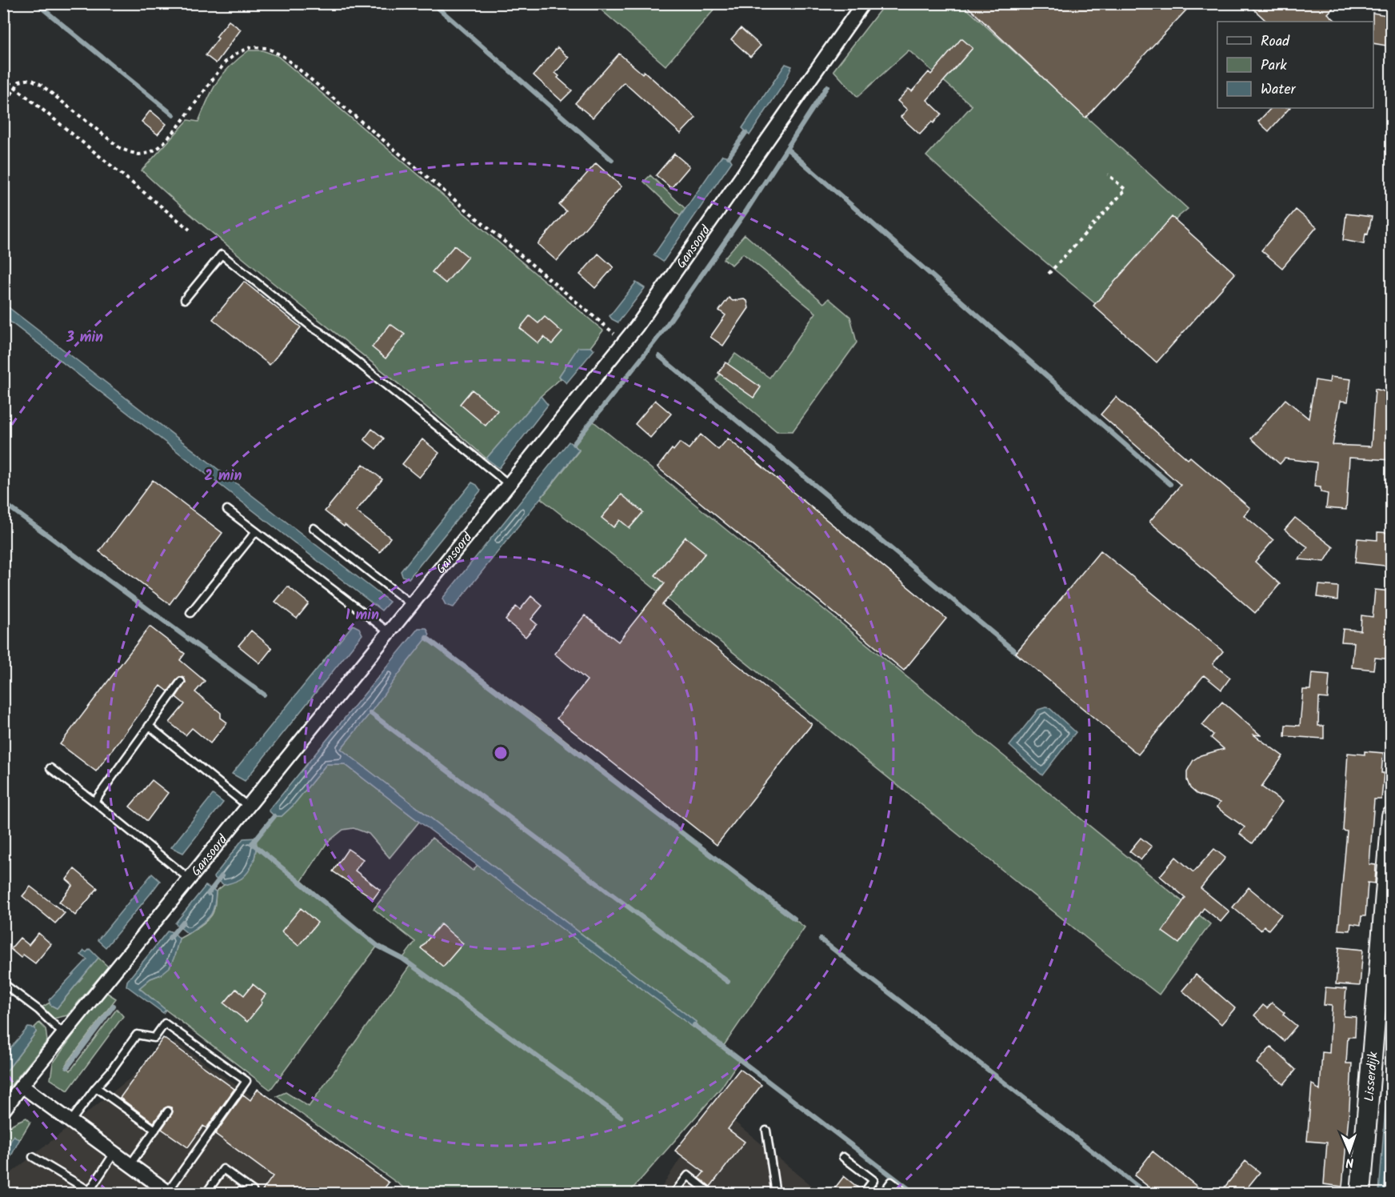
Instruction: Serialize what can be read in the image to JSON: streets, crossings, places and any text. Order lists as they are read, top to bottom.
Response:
{
  "streets": {
    "street": ["Gansoord", "Lisserdijk"]
  },
  "legend": ["Road", "Park", "Water"],
  "north": "bottom",
  "rings": ["3 min", "2 min", "1 min"]
}
